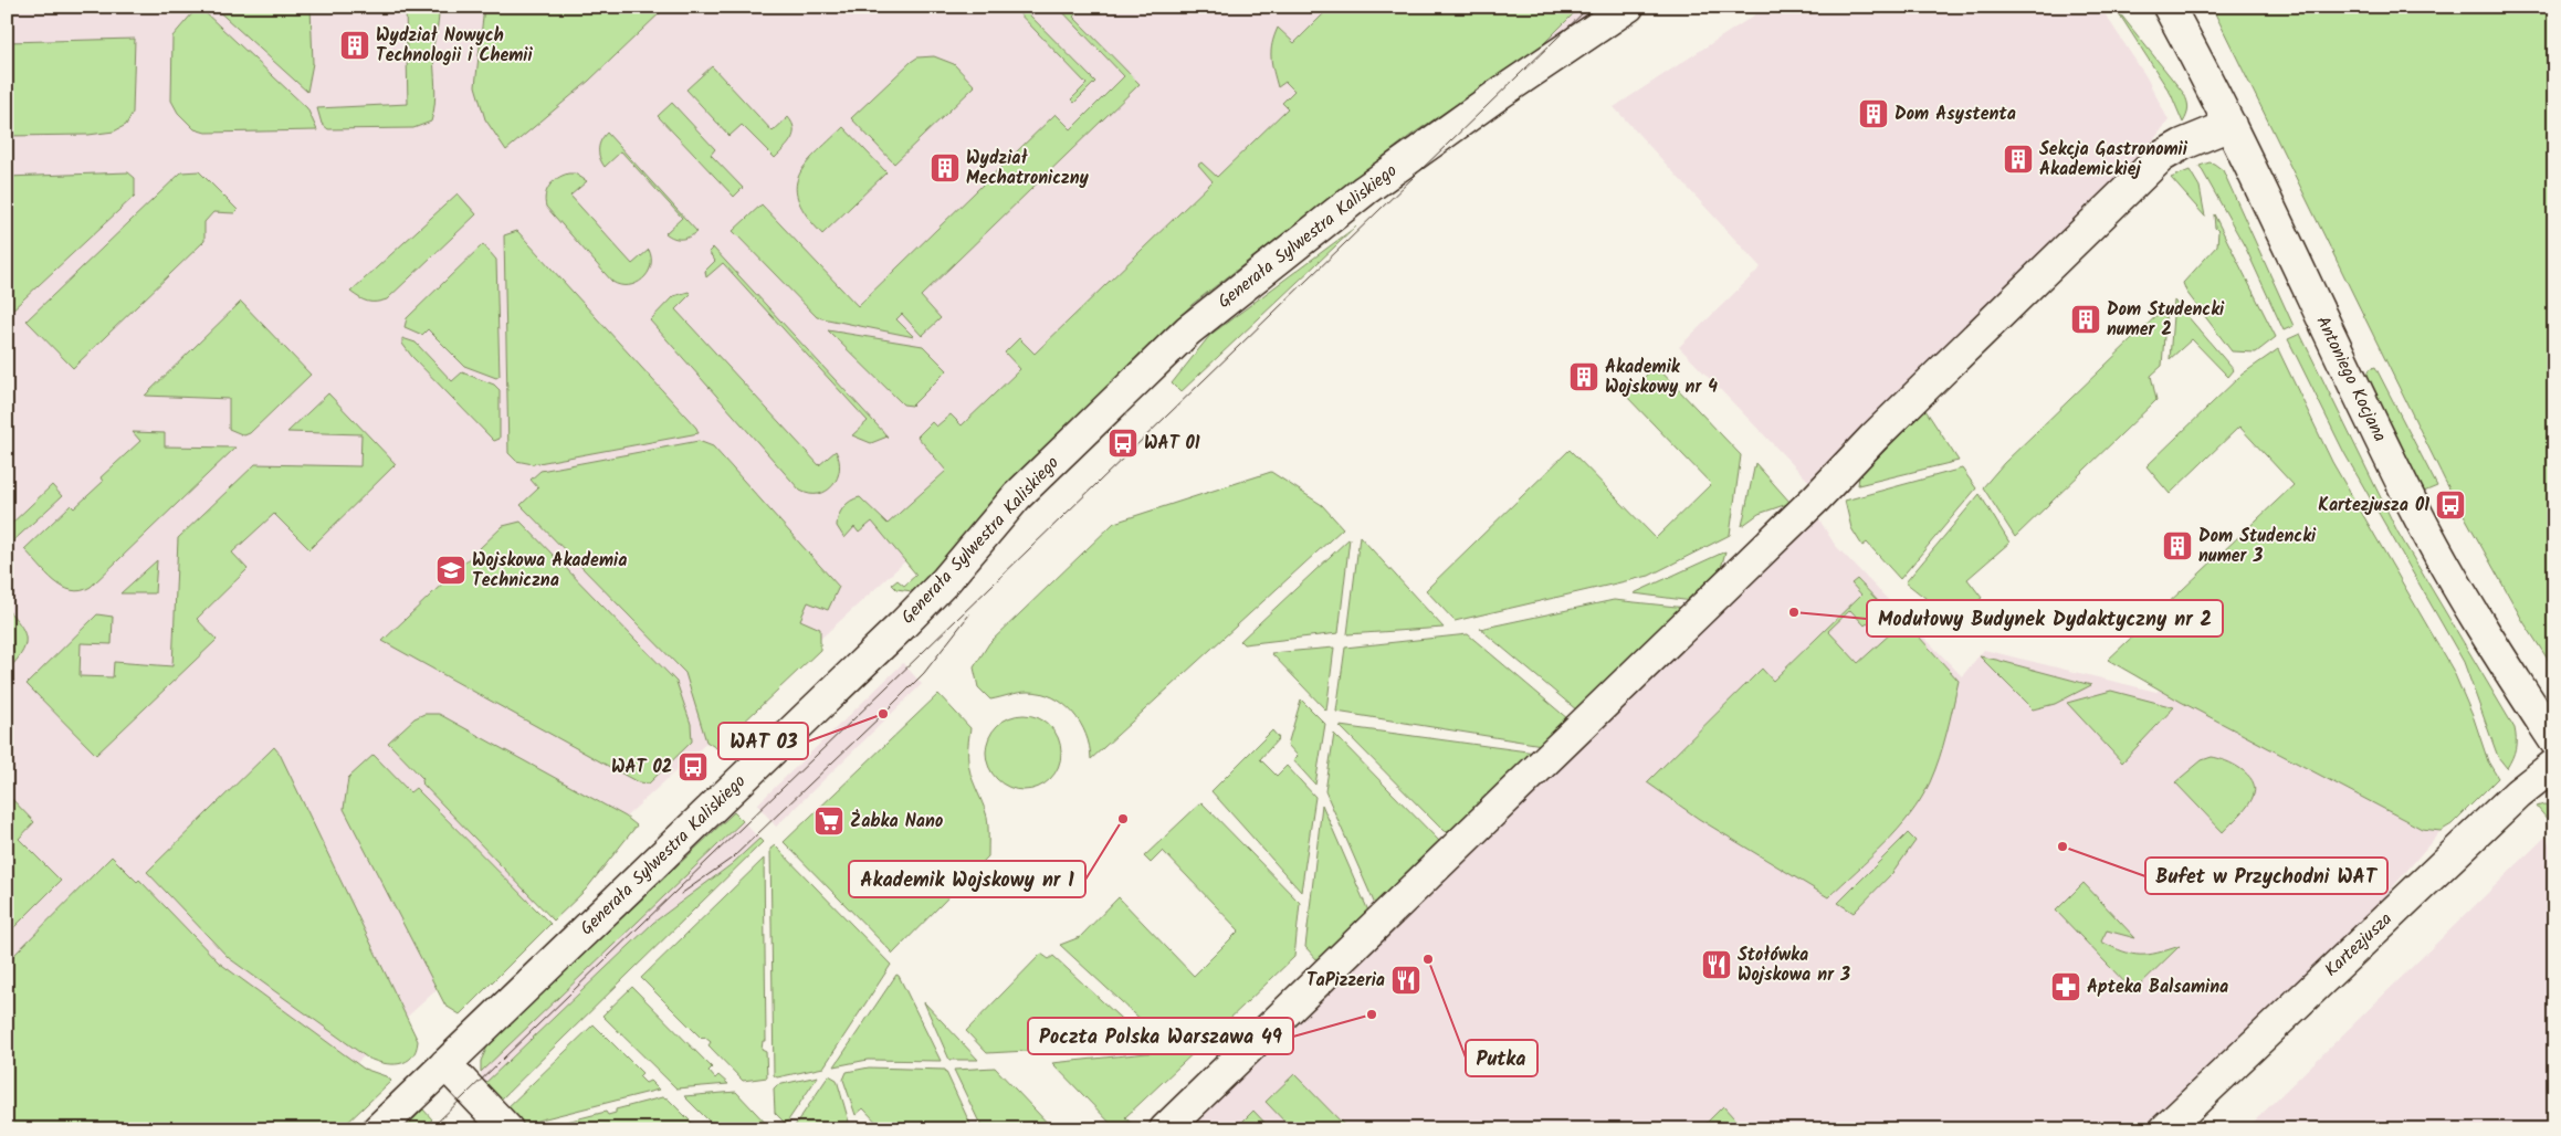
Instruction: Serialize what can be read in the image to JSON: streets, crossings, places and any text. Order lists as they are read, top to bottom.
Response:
{
  "streets": {
    "street": ["Generała Sylwestra Kaliskiego", "Antoniego Kocjana", "Kartezjusza"]
  },
  "places": {
    "building": [
      "Wydział Nowych Technologii i Chemii",
      "Dom Asystenta",
      "Sekcja Gastronomii Akademickiej",
      "Wydział Mechatroniczny",
      "Dom Studencki numer 2",
      "Akademik Wojskowy nr 4",
      "Dom Studencki numer 3"
    ],
    "bus stop": ["WAT 01", "Kartezjusza 01", "WAT 02"],
    "school or university": ["Wojskowa Akademia Techniczna"],
    "other": [
      "Modułowy Budynek Dydaktyczny nr 2",
      "WAT 03",
      "Akademik Wojskowy nr 1",
      "Bufet w Przychodni WAT",
      "Putka",
      "Poczta Polska Warszawa 49"
    ],
    "supermarket": ["Żabka Nano"],
    "restaurant": ["Stołówka Wojskowa nr 3", "TaPizzeria"],
    "pharmacy": ["Apteka Balsamina"]
  }
}
